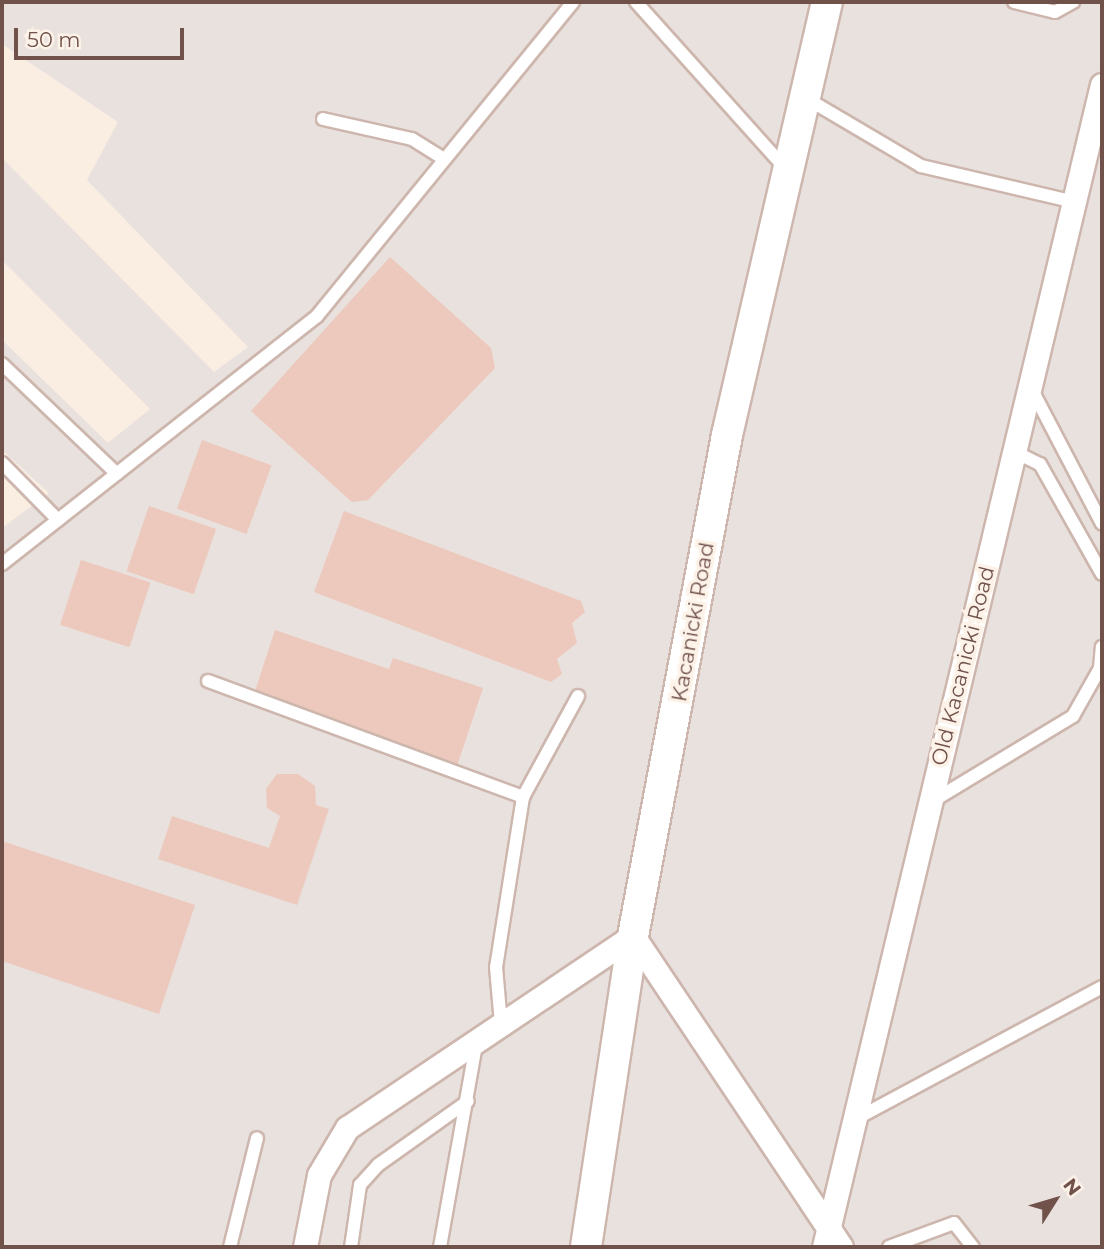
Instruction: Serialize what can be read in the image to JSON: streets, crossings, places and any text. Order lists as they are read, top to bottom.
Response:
{
  "streets": {
    "street": ["Kacanicki Road", "Old Kacanicki Road"]
  },
  "scale_bar": "50 m",
  "north": "top right"
}
